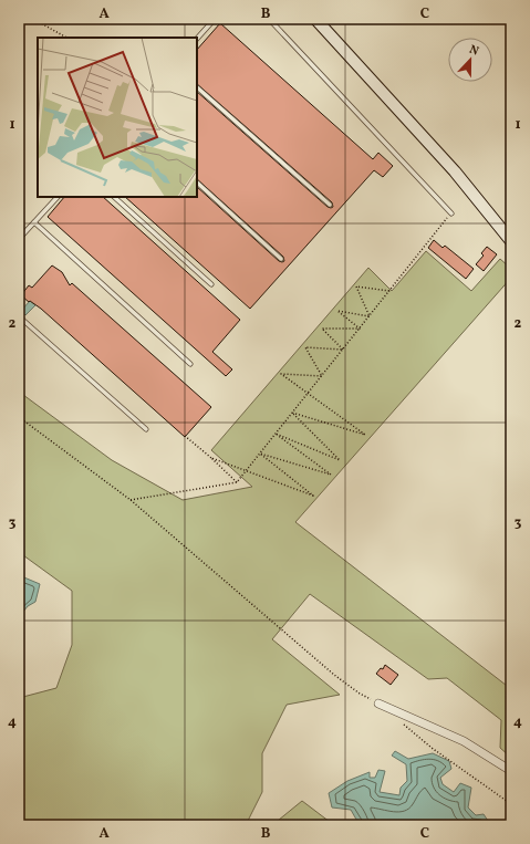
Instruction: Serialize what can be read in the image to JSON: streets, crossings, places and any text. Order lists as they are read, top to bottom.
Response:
{
  "north": "top",
  "grid": {
    "columns": ["A", "B", "C"],
    "rows": [
      "1",
      "2",
      "3",
      "4"
    ]
  }
}
